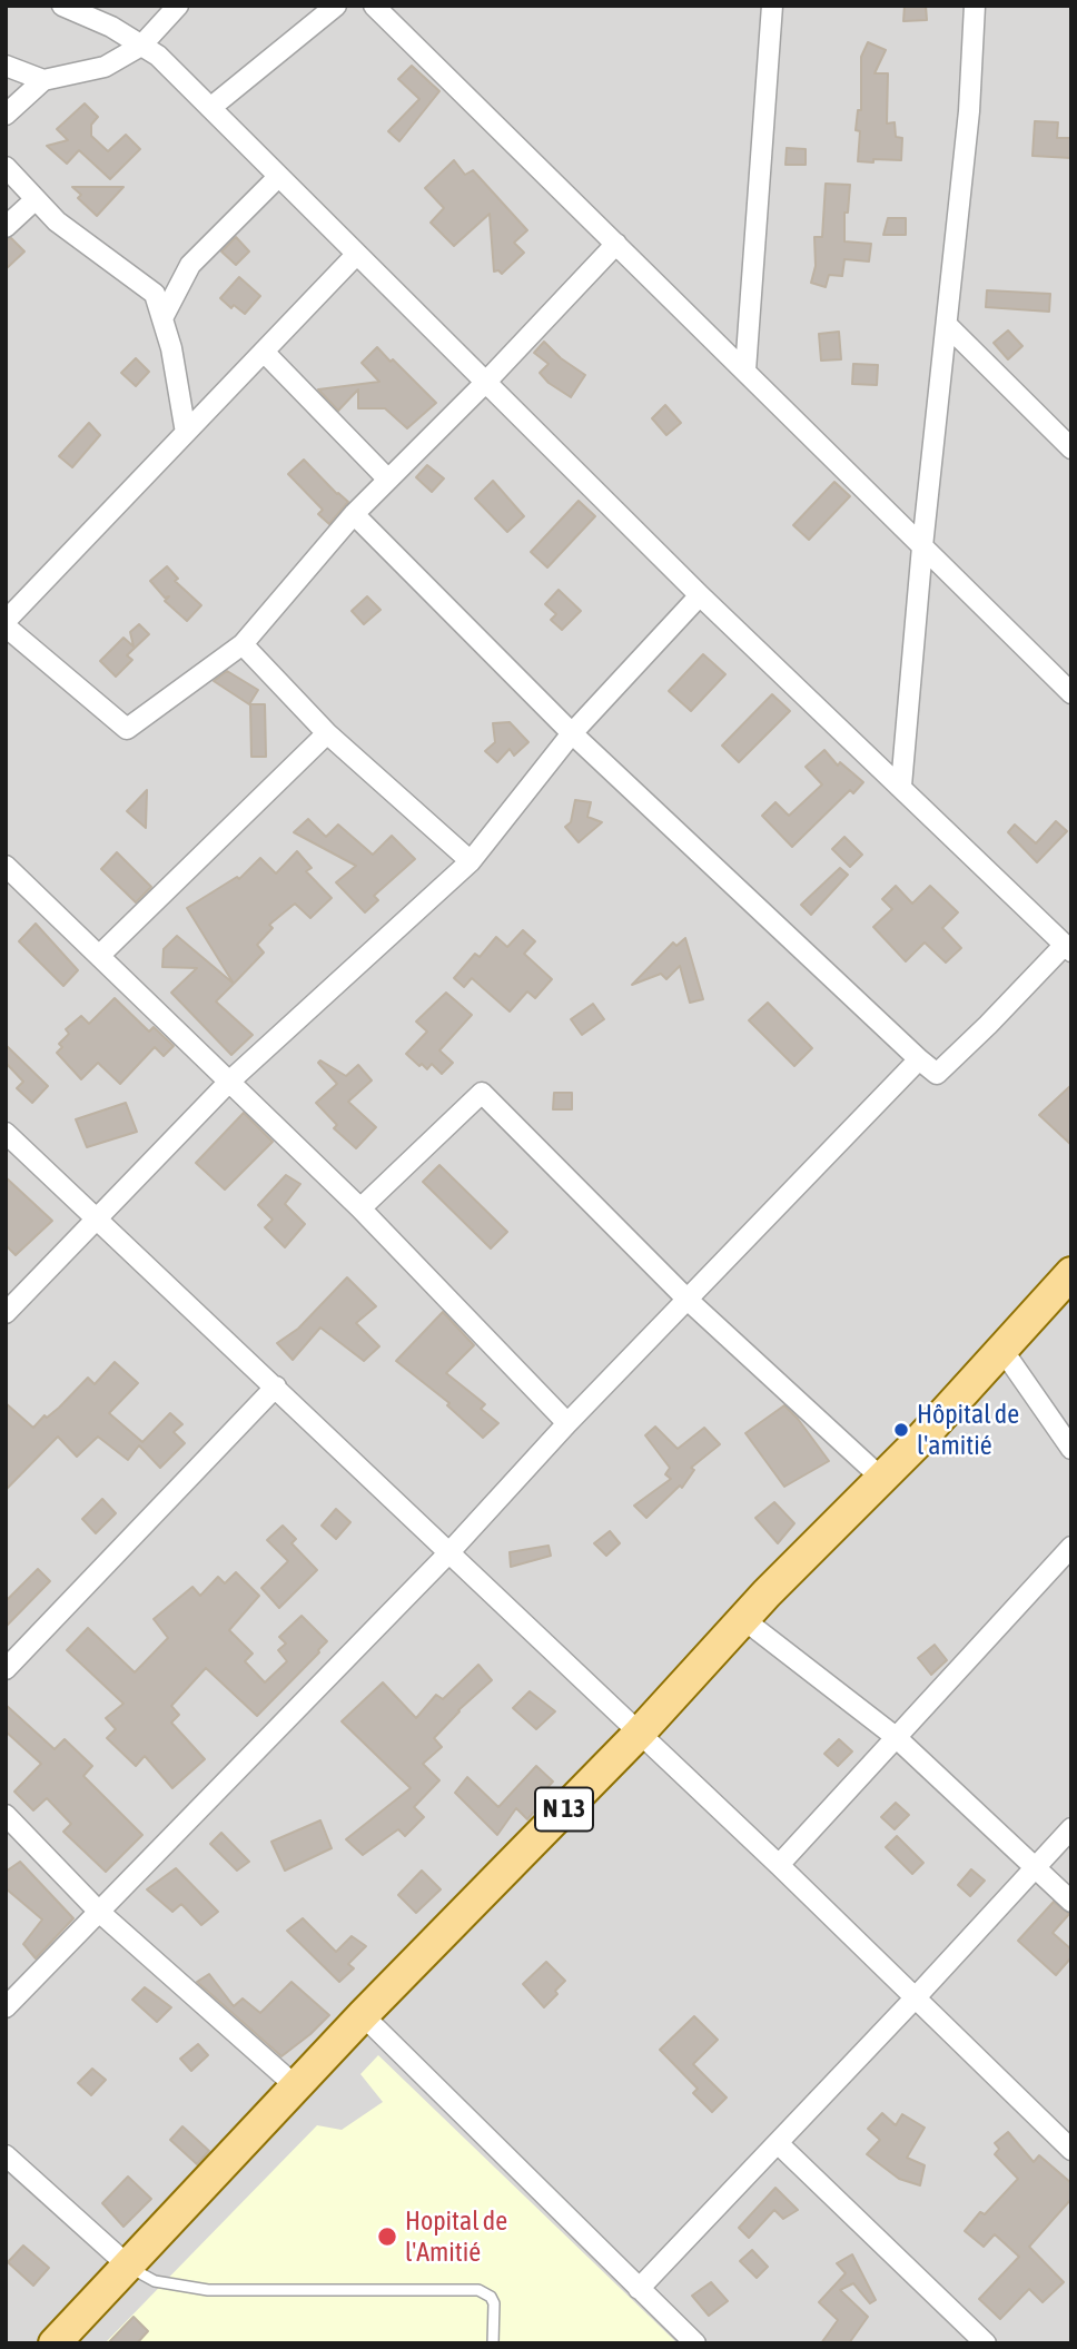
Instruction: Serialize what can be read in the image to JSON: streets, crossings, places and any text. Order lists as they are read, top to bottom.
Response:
{
  "streets": {
    "main road": ["N 13"]
  },
  "places": ["Hôpital de l'amitié", "Hopital de l'Amitié"]
}
